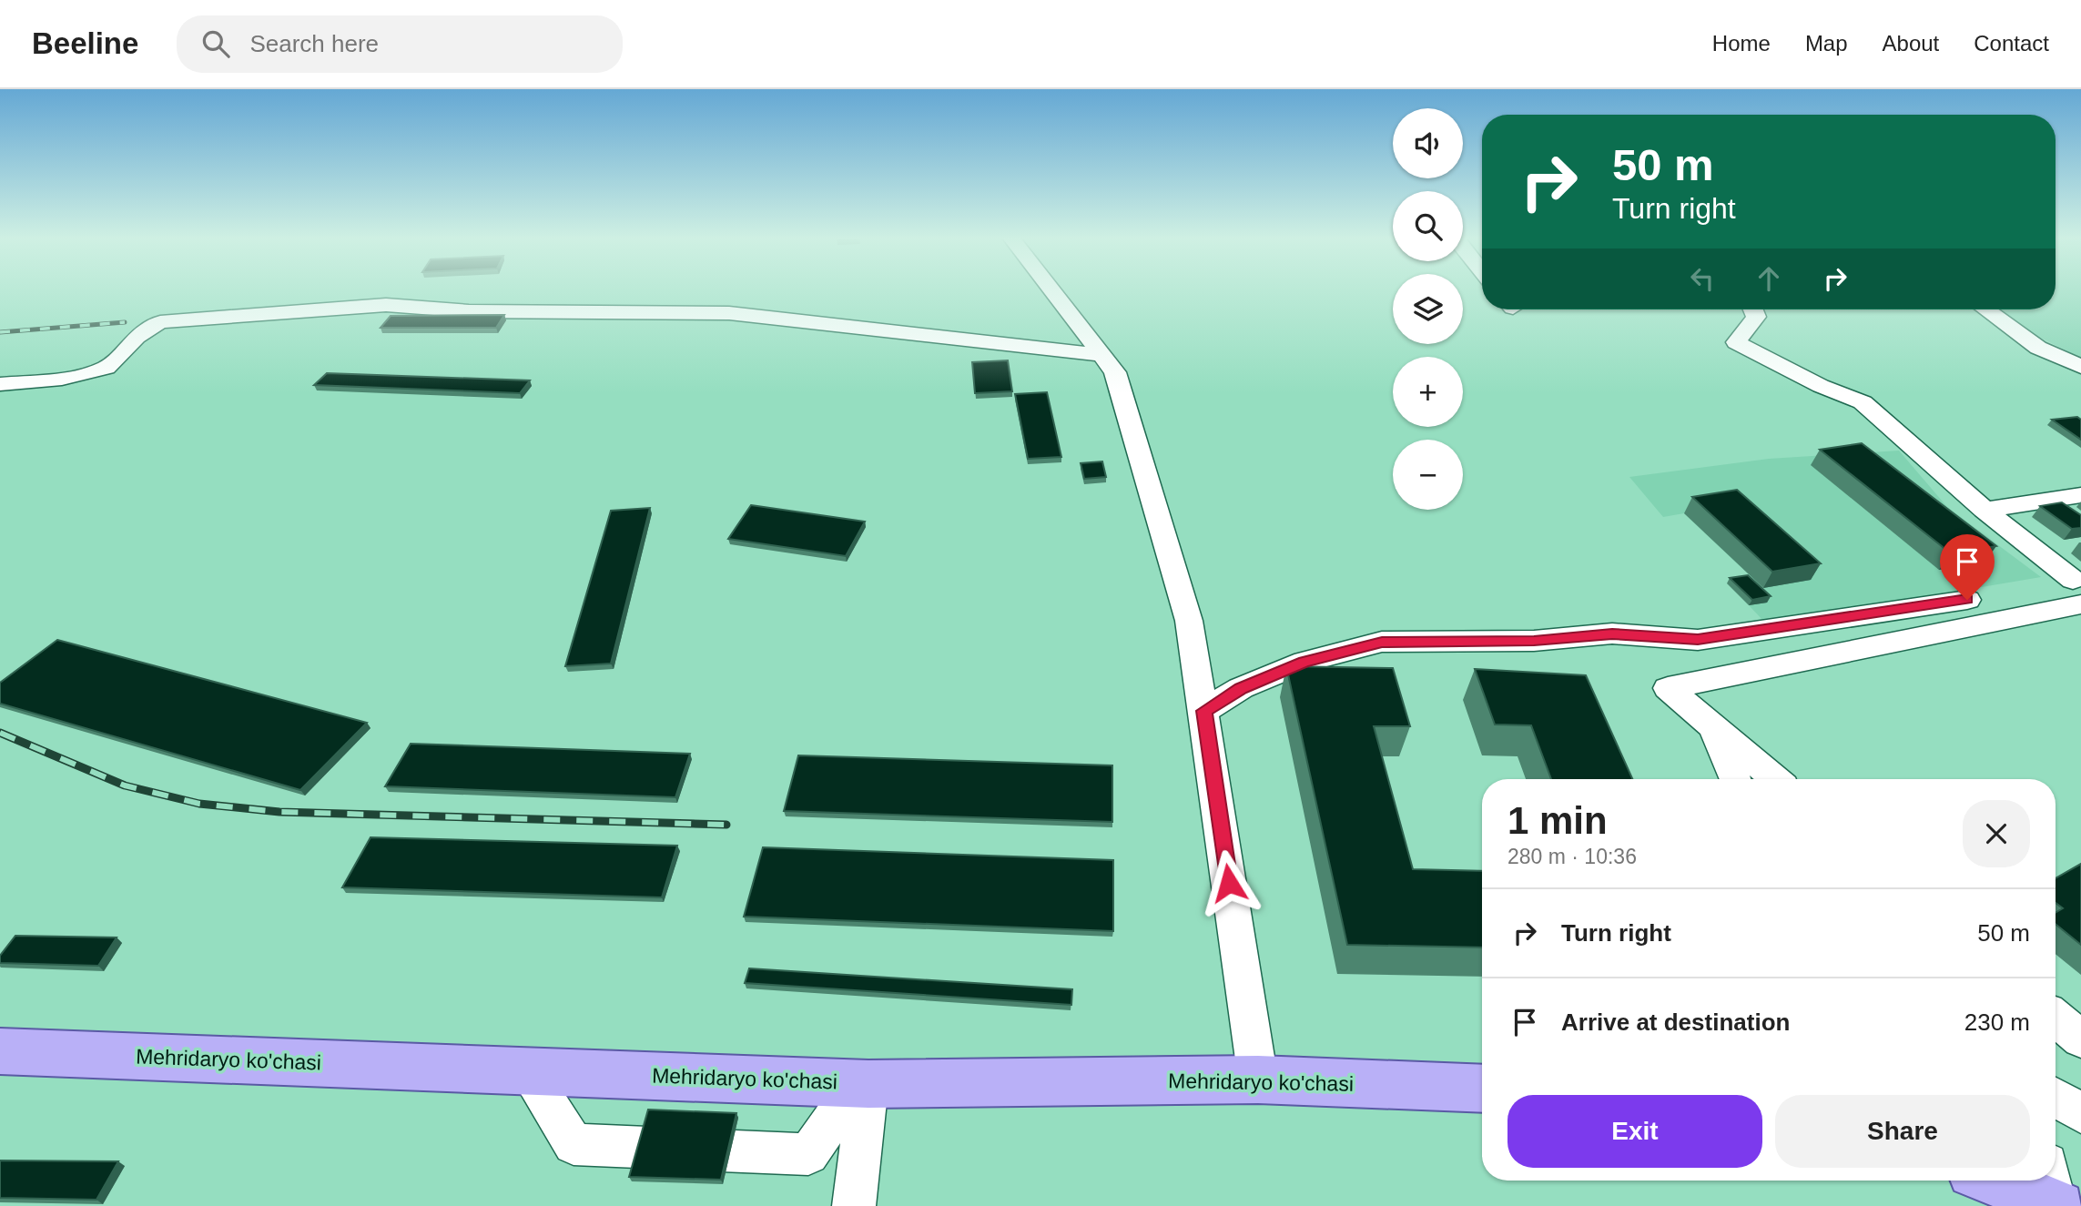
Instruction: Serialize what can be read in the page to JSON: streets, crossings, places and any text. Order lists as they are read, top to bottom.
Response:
{
  "streets": {
    "main road": ["Мehridaryo ko'chasi"]
  },
  "page": {
    "header": "Beeline",
    "search": "Search here",
    "nav": [
      "Home",
      "Map",
      "About",
      "Contact"
    ],
    "map_buttons": ["+", "−"],
    "turn": ["50 m", "Turn right"],
    "heading": ["1 min", "280 m · 10:36"],
    "list": [
      {
        "name": "Turn right",
        "value": "50 m"
      },
      {
        "name": "Arrive at destination",
        "value": "230 m"
      }
    ],
    "buttons": ["Exit", "Share"]
  }
}
